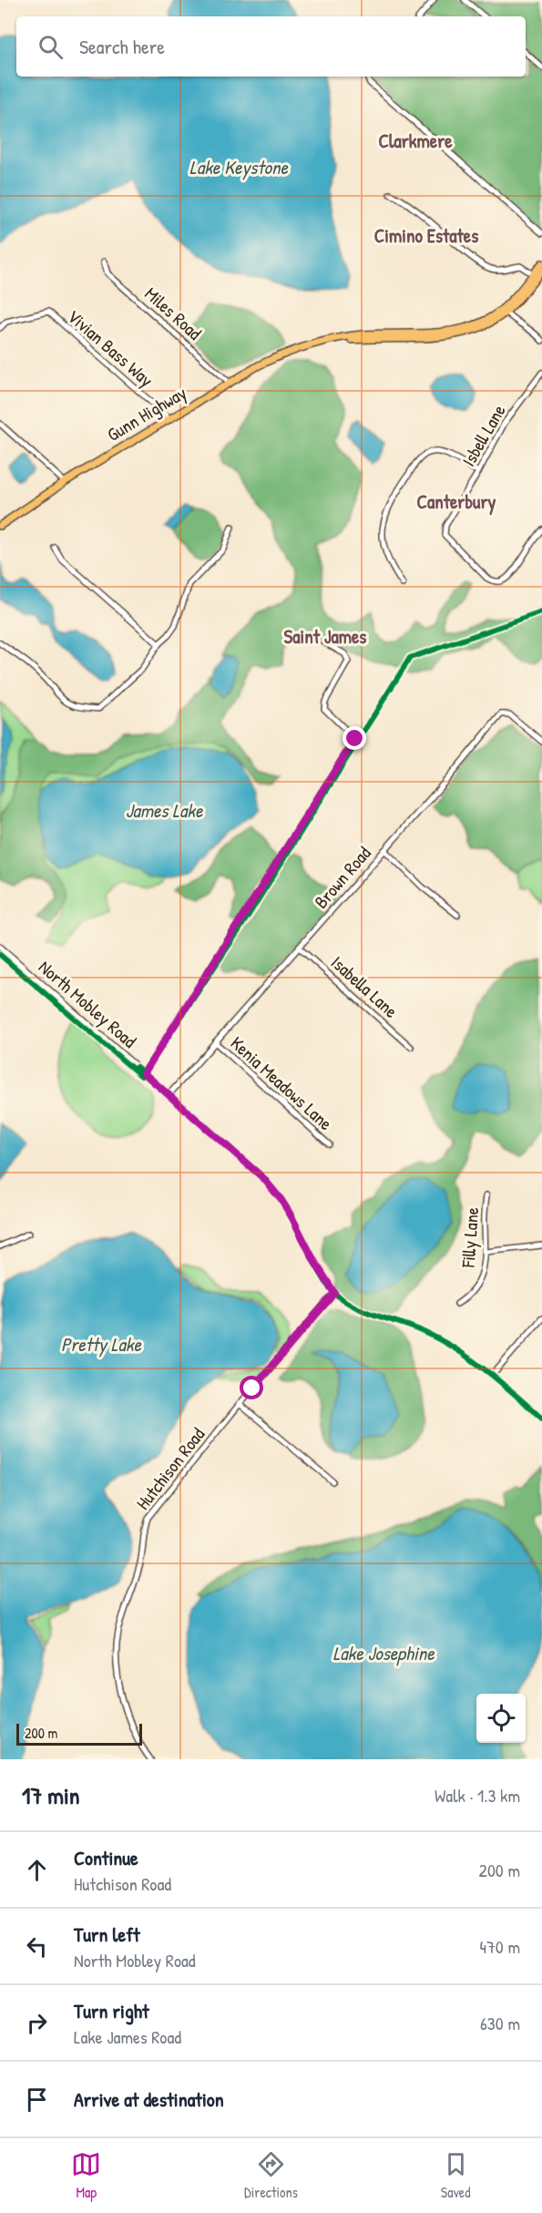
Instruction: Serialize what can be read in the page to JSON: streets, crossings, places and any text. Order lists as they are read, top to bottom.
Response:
{
  "streets": {
    "main road": ["Gunn Highway"],
    "street": [
      "Miles Road",
      "Vivian Bass Way",
      "Isbell Lane",
      "Brown Road",
      "Isabella Lane",
      "North Mobley Road",
      "Kenia Meadows Lane",
      "Filly Lane",
      "Hutchison Road"
    ]
  },
  "crossings": [
    ["Miles Road", "Gunn Highway"],
    ["Vivian Bass Way", "Gunn Highway"],
    ["Brown Road", "Isabella Lane"],
    ["Brown Road", "North Mobley Road"],
    ["Brown Road", "Kenia Meadows Lane"],
    ["North Mobley Road", "Hutchison Road"]
  ],
  "districts": [
    "Clarkmere",
    "Cimino Estates",
    "Canterbury",
    "Saint James"
  ],
  "water": [
    "Lake Keystone",
    "James Lake",
    "Pretty Lake",
    "Lake Josephine"
  ],
  "scale_bar": "200 m",
  "page": {
    "search": "Search here",
    "scale": "200 m",
    "heading": ["17 min", "Walk · 1.3 km"],
    "list": [
      ["Continue", "Hutchison Road", "200 m"],
      ["Turn left", "North Mobley Road", "470 m"],
      ["Turn right", "Lake James Road", "630 m"],
      "Arrive at destination"
    ],
    "nav": ["Map", "Directions", "Saved"]
  }
}
